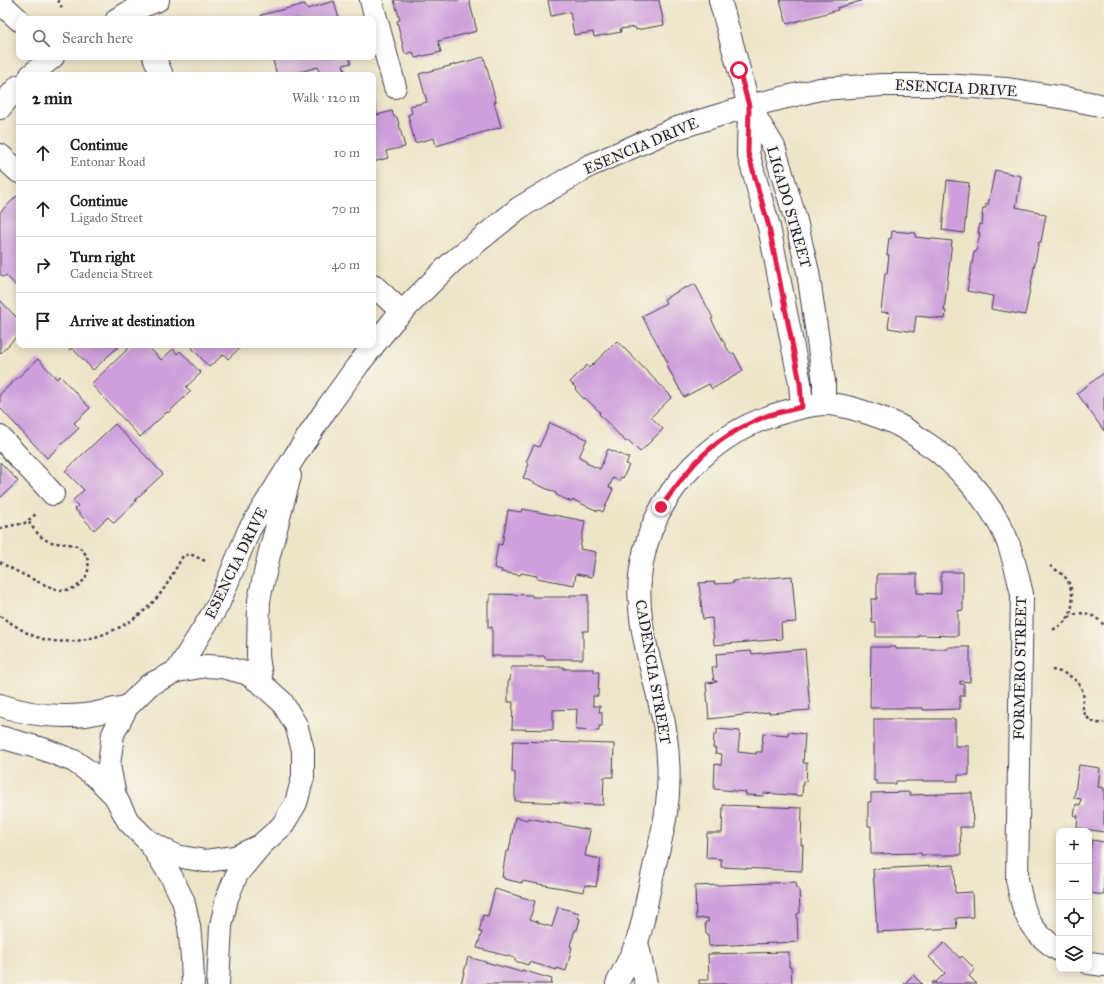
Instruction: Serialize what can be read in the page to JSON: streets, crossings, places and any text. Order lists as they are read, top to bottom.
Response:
{
  "streets": {
    "street": [
      "ESENCIA DRIVE",
      "LIGADO STREET",
      "FORMERO STREET",
      "CADENCIA STREET"
    ]
  },
  "crossings": [
    ["ESENCIA DRIVE", "LIGADO STREET"],
    ["LIGADO STREET", "FORMERO STREET"],
    ["LIGADO STREET", "CADENCIA STREET"],
    ["FORMERO STREET", "CADENCIA STREET"]
  ],
  "page": {
    "search": "Search here",
    "heading": ["2 min", "Walk · 120 m"],
    "list": [
      ["Continue", "Entonar Road", "10 m"],
      ["Continue", "Ligado Street", "70 m"],
      ["Turn right", "Cadencia Street", "40 m"],
      "Arrive at destination"
    ],
    "map_buttons": ["+", "−"]
  }
}
